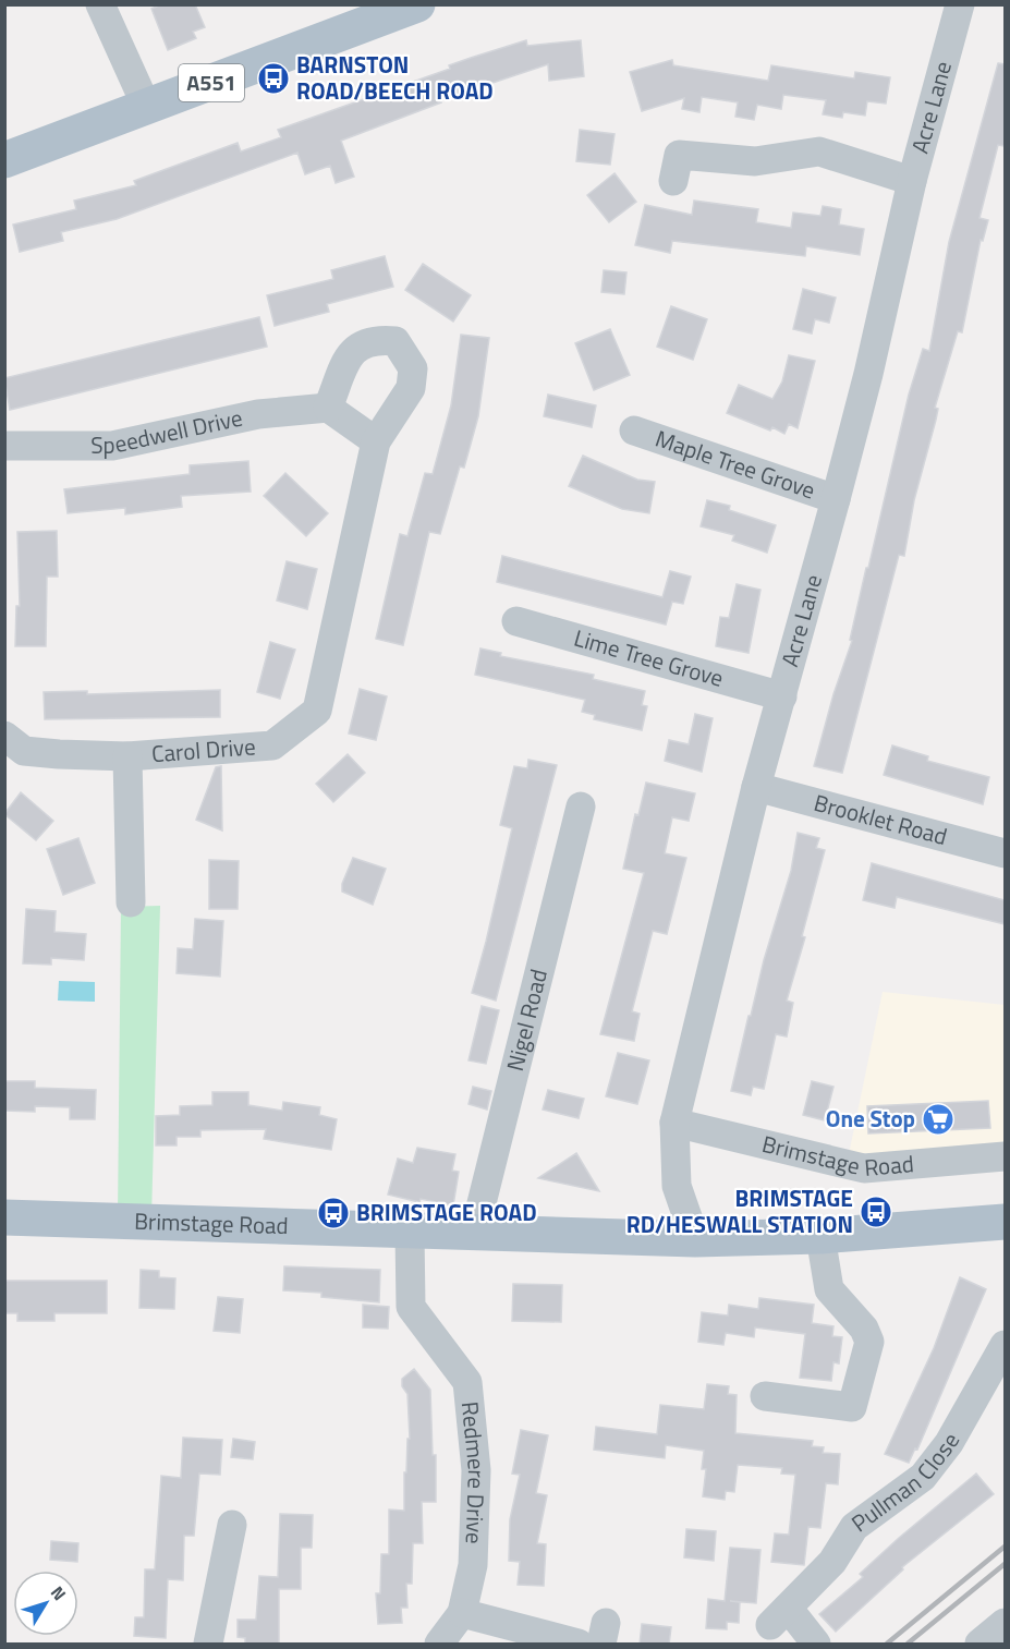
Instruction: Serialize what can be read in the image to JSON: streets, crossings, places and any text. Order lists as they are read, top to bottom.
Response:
{
  "streets": {
    "main road": ["A551", "Brimstage Road"],
    "street": [
      "Acre Lane",
      "Speedwell Drive",
      "Maple Tree Grove",
      "Lime Tree Grove",
      "Carol Drive",
      "Brooklet Road",
      "Nigel Road",
      "Redmere Drive",
      "Pullman Close"
    ]
  },
  "crossings": [
    ["Acre Lane", "Maple Tree Grove"],
    ["Acre Lane", "Lime Tree Grove"],
    ["Acre Lane", "Brooklet Road"],
    ["Acre Lane", "Brimstage Road"],
    ["Speedwell Drive", "Carol Drive"],
    ["Nigel Road", "Brimstage Road"],
    ["Brimstage Road", "Redmere Drive"]
  ],
  "places": {
    "bus stop": ["BARNSTON ROAD/BEECH ROAD", "BRIMSTAGE RD/HESWALL STATION", "BRIMSTAGE ROAD"],
    "supermarket": ["One Stop"]
  },
  "north": "top right"
}
